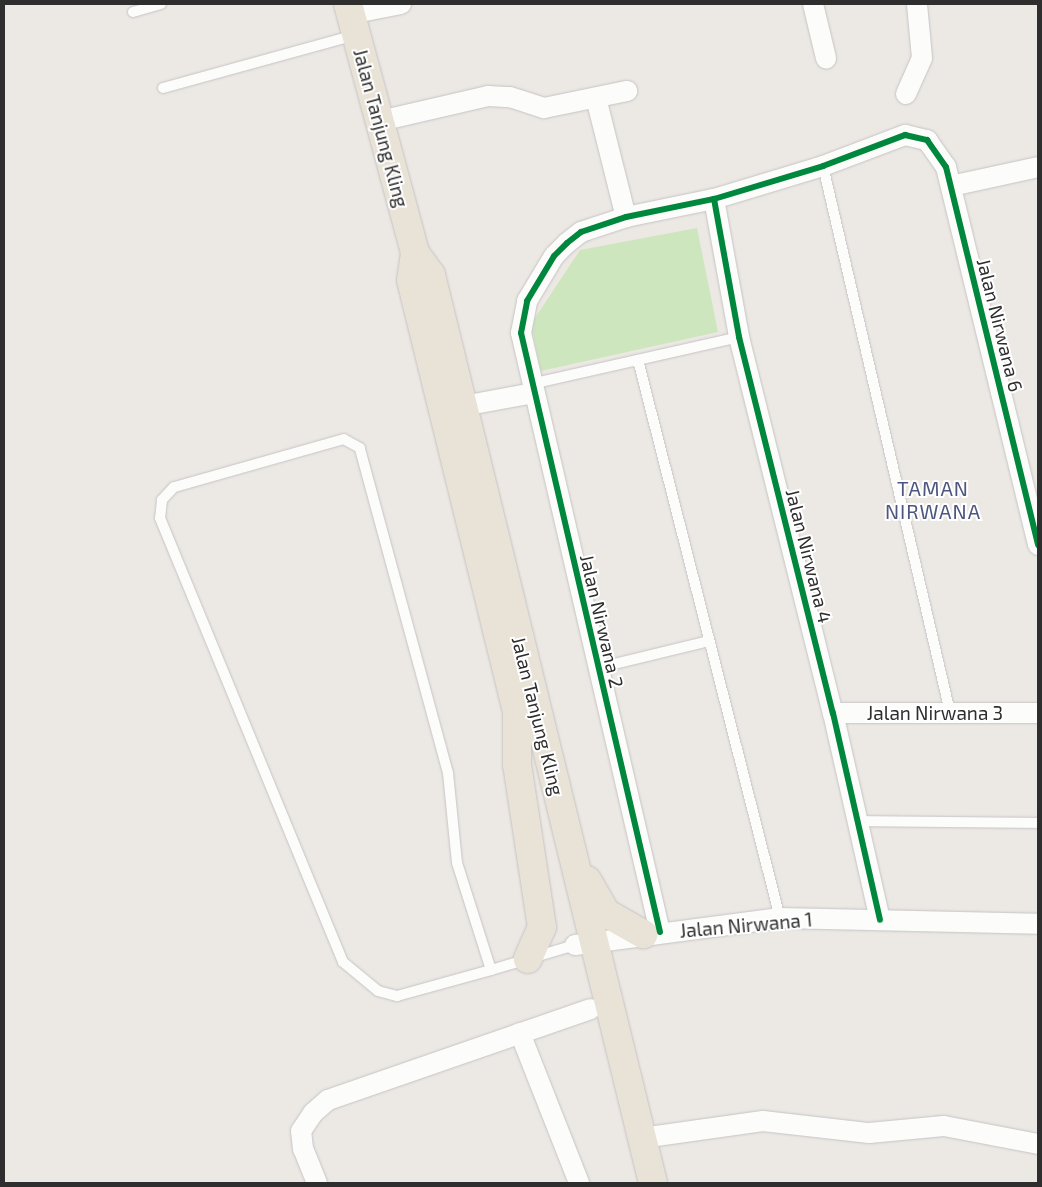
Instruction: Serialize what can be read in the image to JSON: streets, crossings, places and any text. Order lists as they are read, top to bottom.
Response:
{
  "streets": {
    "highway": ["Jalan Tanjung Kling"],
    "street": [
      "Jalan Nirwana 6",
      "Jalan Nirwana 4",
      "Jalan Nirwana 2",
      "Jalan Nirwana 3",
      "Jalan Nirwana 1"
    ]
  },
  "crossings": [
    ["Jalan Tanjung Kling", "Jalan Nirwana 1"],
    ["Jalan Nirwana 4", "Jalan Nirwana 3"],
    ["Jalan Nirwana 4", "Jalan Nirwana 1"],
    ["Jalan Nirwana 2", "Jalan Nirwana 1"]
  ],
  "districts": ["TAMAN NIRWANA"]
}
